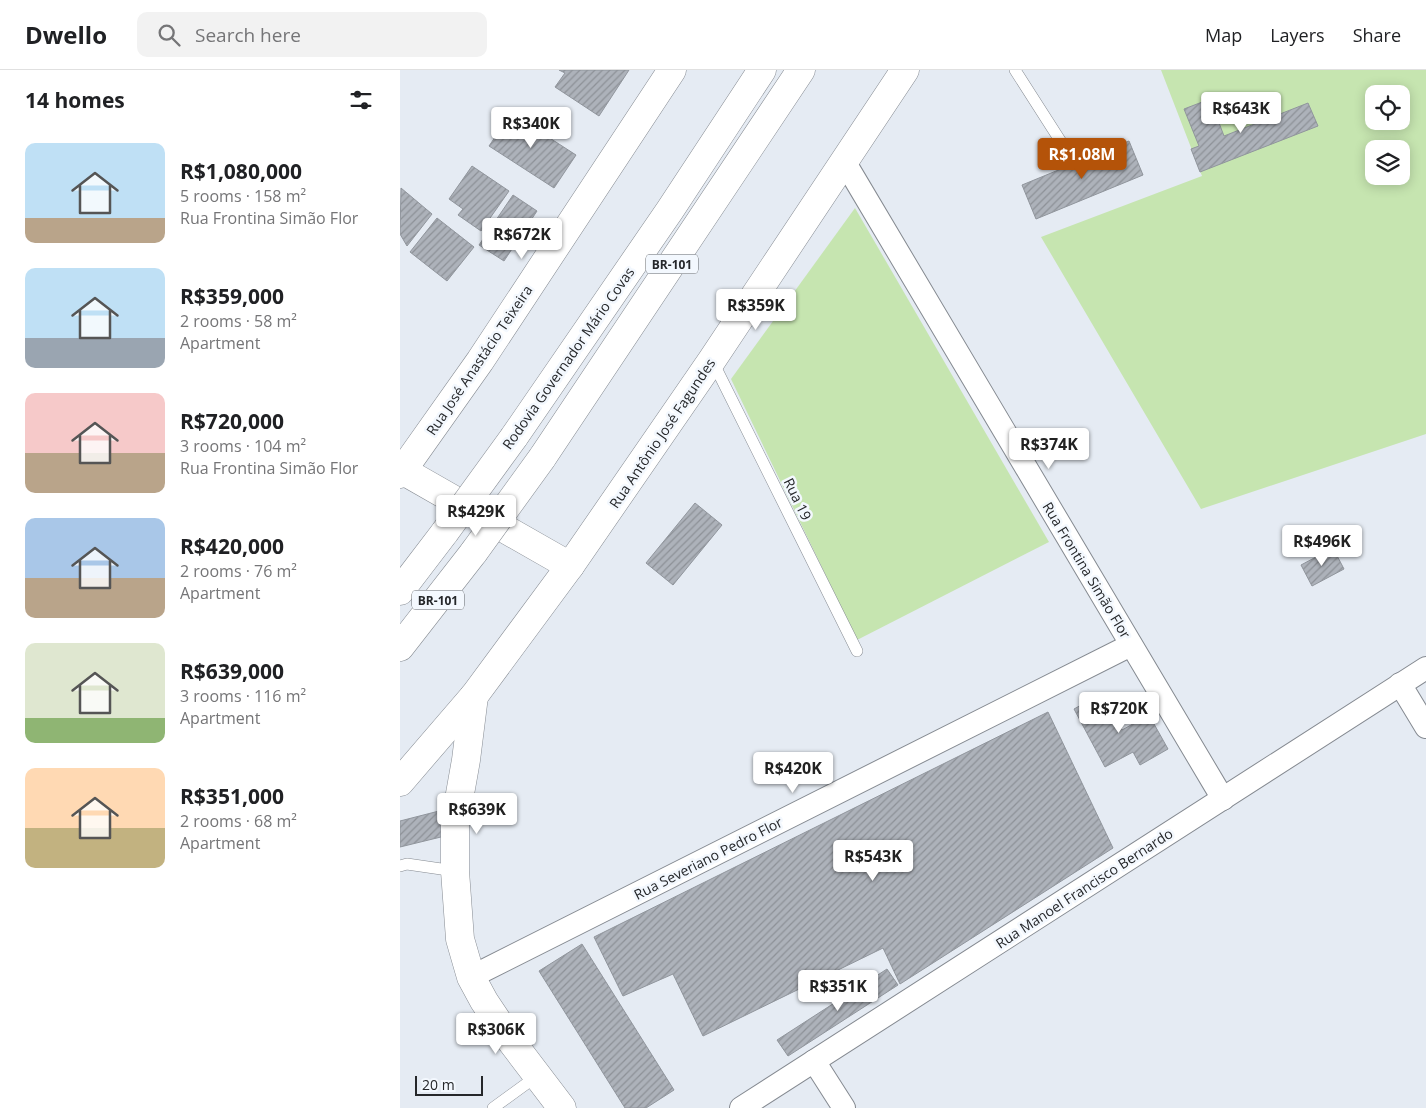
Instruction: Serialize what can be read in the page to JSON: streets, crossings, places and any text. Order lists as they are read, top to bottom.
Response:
{
  "streets": {
    "main road": [
      "BR-101",
      "Rodovia Governador Mário Covas",
      "Rua José Anastácio Teixeira",
      "Rua Antônio José Fagundes"
    ],
    "street": ["Rua Frontina Simão Flor", "Rua Severiano Pedro Flor", "Rua Manoel Francisco Bernardo"],
    "lane": ["Rua 19"]
  },
  "crossings": [
    ["Rua Antônio José Fagundes", "Rua 19"],
    ["Rua Antônio José Fagundes", "Rua Frontina Simão Flor"],
    ["Rua Frontina Simão Flor", "Rua Severiano Pedro Flor"],
    ["Rua Frontina Simão Flor", "Rua Manoel Francisco Bernardo"]
  ],
  "scale_bar": "20 m",
  "page": {
    "header": "Dwello",
    "search": "Search here",
    "nav": ["Map", "Layers", "Share"],
    "heading": "14 homes",
    "price": [
      "R$643K",
      "R$340K",
      "R$1.08M",
      "R$672K",
      "R$359K",
      "R$374K",
      "R$429K",
      "R$496K",
      "R$720K",
      "R$420K",
      "R$639K",
      "R$543K",
      "R$351K",
      "R$306K"
    ],
    "list": [
      {
        "name": "R$1,080,000",
        "note": "5 rooms · 158 m² · Rua Frontina Simão Flor"
      },
      {
        "name": "R$359,000",
        "note": "2 rooms · 58 m² · Apartment"
      },
      {
        "name": "R$720,000",
        "note": "3 rooms · 104 m² · Rua Frontina Simão Flor"
      },
      {
        "name": "R$420,000",
        "note": "2 rooms · 76 m² · Apartment"
      },
      {
        "name": "R$639,000",
        "note": "3 rooms · 116 m² · Apartment"
      },
      {
        "name": "R$351,000",
        "note": "2 rooms · 68 m² · Apartment"
      }
    ],
    "scale": "20 m"
  }
}
